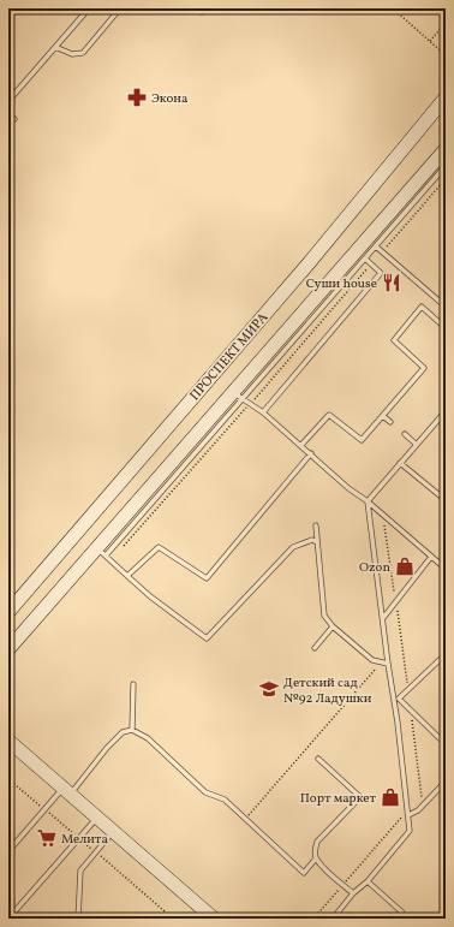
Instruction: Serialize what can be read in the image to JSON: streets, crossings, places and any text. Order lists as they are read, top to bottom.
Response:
{
  "streets": {
    "street": ["ПРОСПЕКТ МИРА"]
  },
  "places": {
    "pharmacy": ["Экона"],
    "restaurant": ["Суши house"],
    "shop": ["Ozon", "Порт маркет"],
    "school or university": ["Детский сад №92 Ладушки"],
    "supermarket": ["Мелита"]
  }
}
